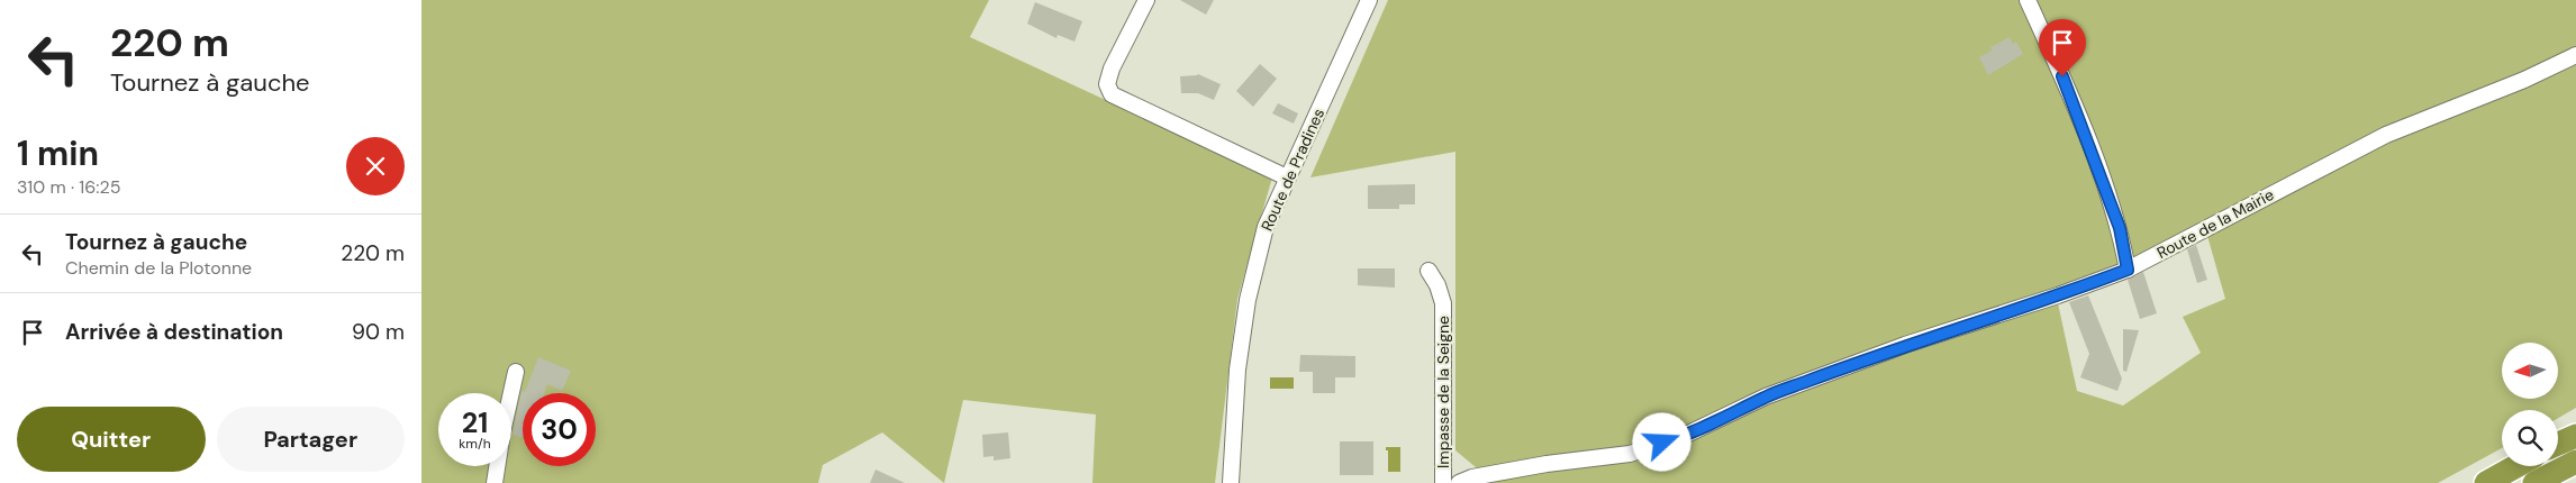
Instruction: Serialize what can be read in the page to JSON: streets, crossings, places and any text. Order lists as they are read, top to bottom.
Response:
{
  "streets": {
    "street": ["Route de Pradines", "Route de la Mairie", "Impasse de la Seigne"]
  },
  "north": "left",
  "page": {
    "turn": ["220 m", "Tournez à gauche"],
    "heading": ["1 min", "310 m · 16:25"],
    "list": [
      {
        "name": "Tournez à gauche",
        "note": "Chemin de la Plotonne",
        "value": "220 m"
      },
      {
        "name": "Arrivée à destination",
        "value": "90 m"
      }
    ],
    "speed": "21 km/h",
    "limit": "30",
    "buttons": ["Quitter", "Partager"]
  }
}
